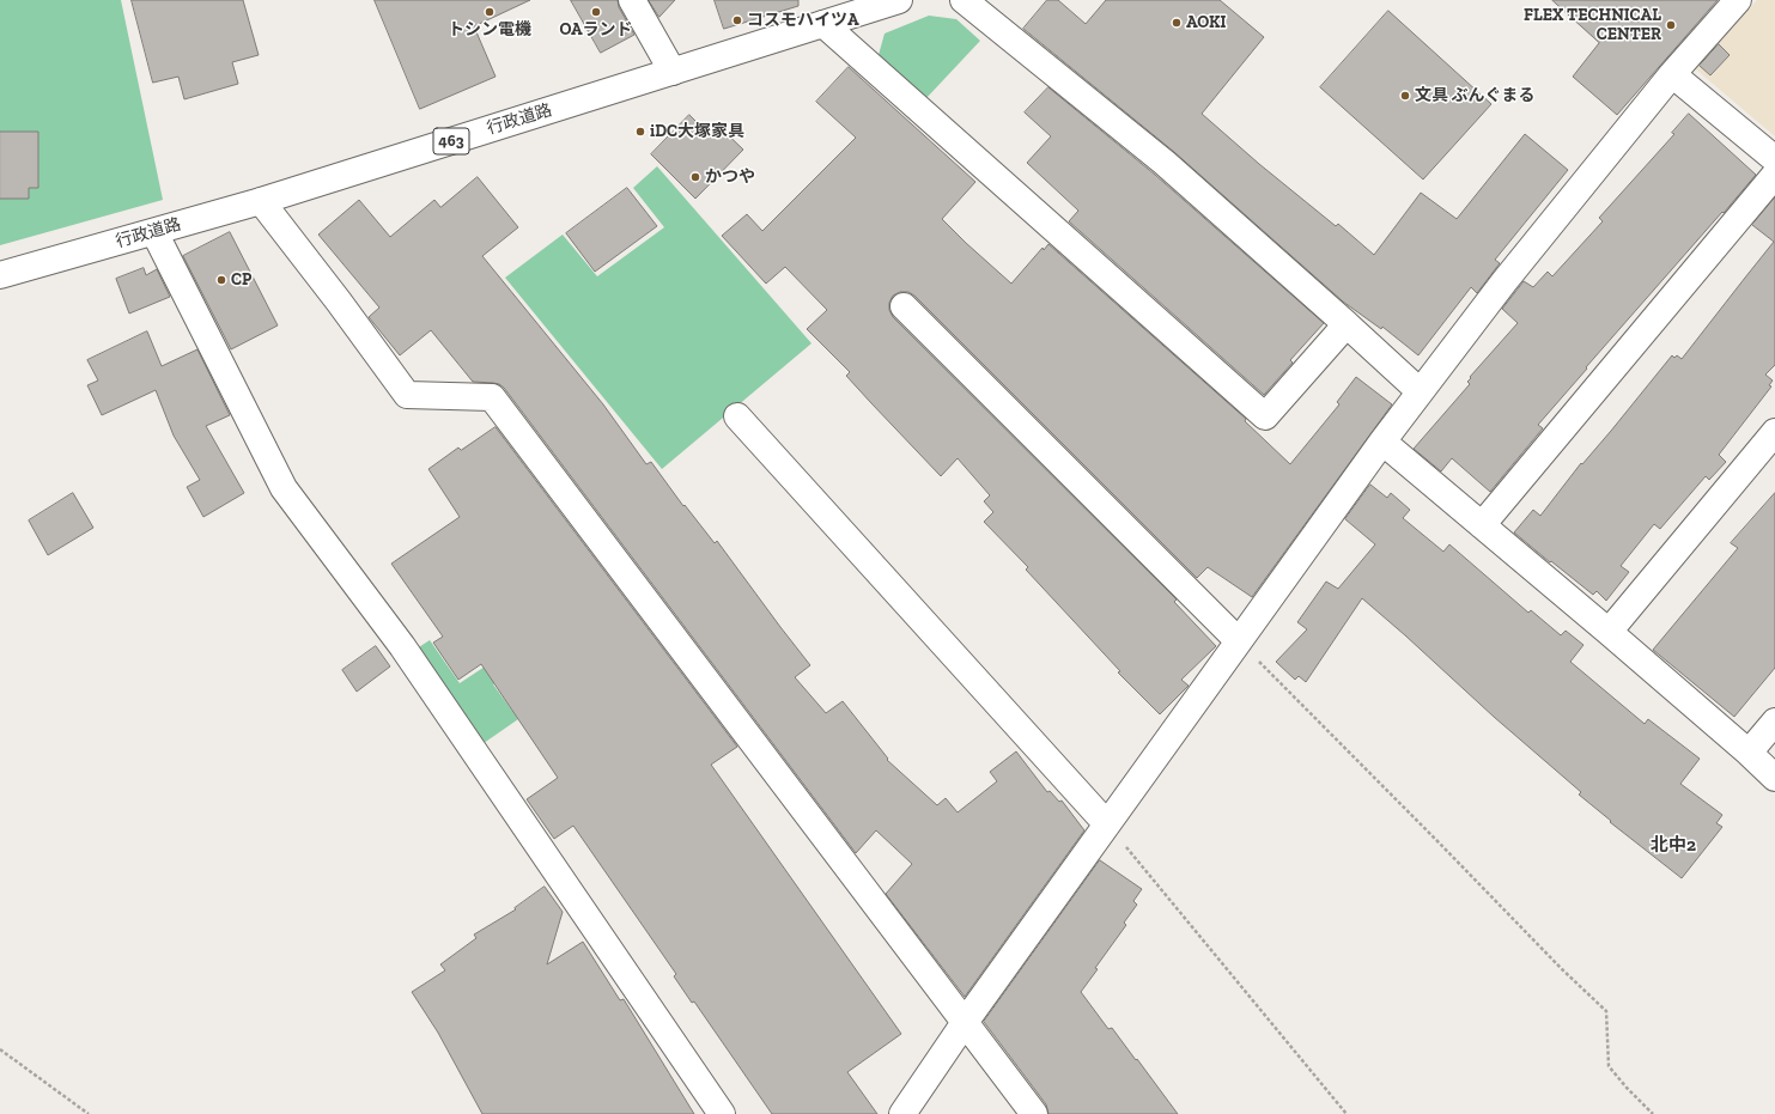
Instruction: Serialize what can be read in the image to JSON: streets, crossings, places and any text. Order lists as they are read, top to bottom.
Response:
{
  "streets": {
    "main road": ["行政道路", "463"]
  },
  "districts": ["北中2"],
  "places": [
    "トシン電機",
    "OAランド",
    "コスモハイツA",
    "AOKI",
    "FLEX TECHNICAL CENTER",
    "文具 ぶんぐまる",
    "iDC大塚家具",
    "かつや",
    "CP"
  ]
}
